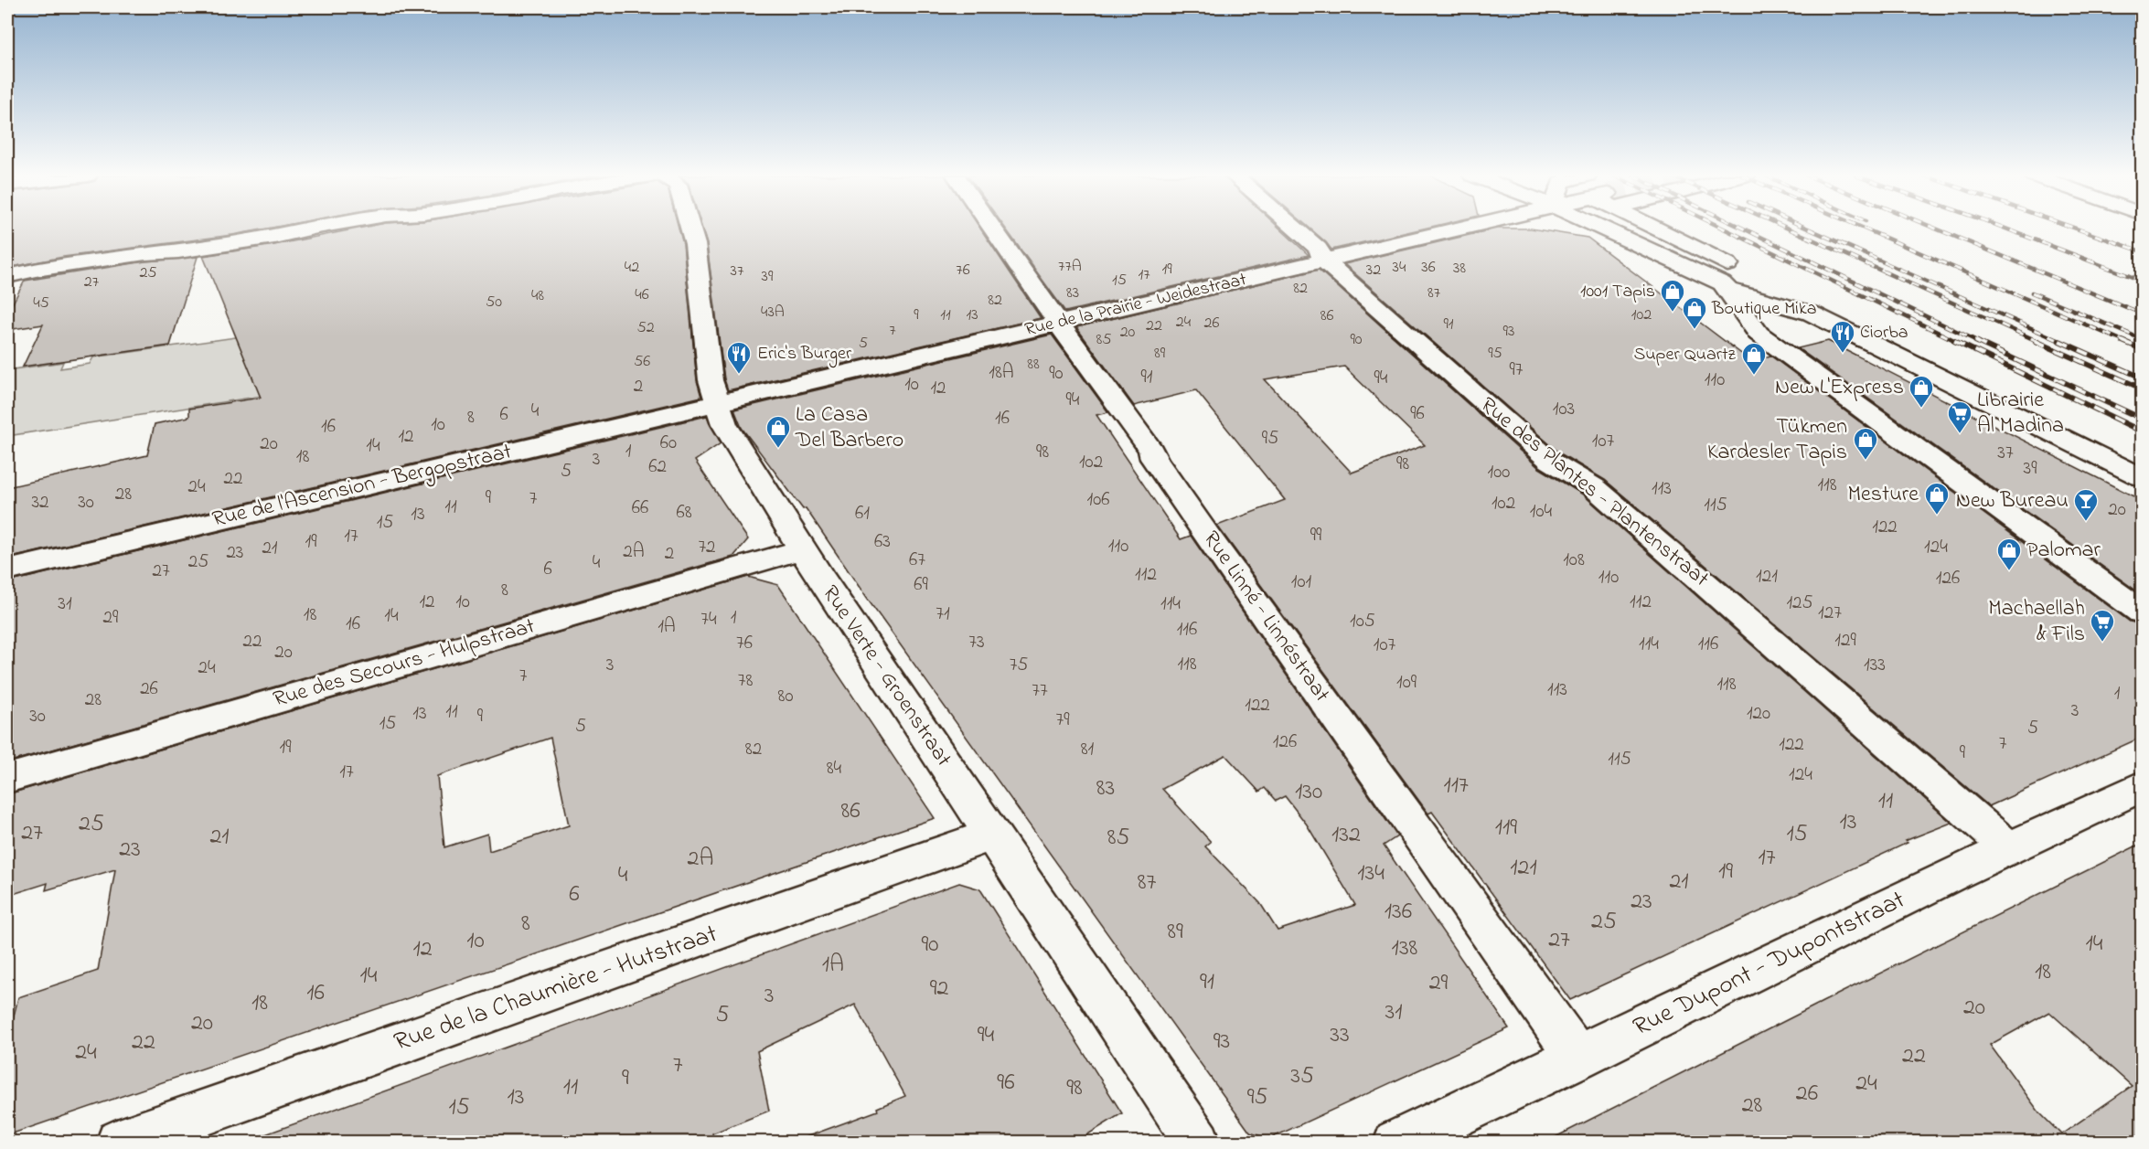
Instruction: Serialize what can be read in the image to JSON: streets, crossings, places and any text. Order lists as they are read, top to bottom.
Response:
{
  "streets": {
    "street": [
      "Rue de la Prairie - Weidestraat",
      "Rue de l'Ascension - Bergopstraat",
      "Rue des Plantes - Plantenstraat",
      "Rue Linné - Linnéstraat",
      "Rue des Secours - Hulpstraat",
      "Rue Verte - Groenstraat",
      "Rue Dupont - Dupontstraat",
      "Rue de la Chaumière - Hutstraat"
    ]
  },
  "crossings": [
    ["Rue de la Prairie - Weidestraat", "Rue de l'Ascension - Bergopstraat"],
    ["Rue de la Prairie - Weidestraat", "Rue des Plantes - Plantenstraat"],
    ["Rue de la Prairie - Weidestraat", "Rue Linné - Linnéstraat"],
    ["Rue de la Prairie - Weidestraat", "Rue Verte - Groenstraat"],
    ["Rue de l'Ascension - Bergopstraat", "Rue Verte - Groenstraat"],
    ["Rue des Plantes - Plantenstraat", "Rue Dupont - Dupontstraat"],
    ["Rue Linné - Linnéstraat", "Rue Dupont - Dupontstraat"],
    ["Rue des Secours - Hulpstraat", "Rue Verte - Groenstraat"],
    ["Rue Verte - Groenstraat", "Rue de la Chaumière - Hutstraat"]
  ],
  "places": {
    "shop": [
      "1001 Tapis",
      "Boutique Mika",
      "Super Quartz",
      "New L'Express",
      "La Casa Del Barbero",
      "Tükmen Kardesler Tapis",
      "Mesture",
      "Palomar"
    ],
    "restaurant": ["Ciorba", "Eric's Burger"],
    "supermarket": ["Librairie Al Madina", "Machaellah & Fils"],
    "bar": ["New Bureau"]
  },
  "house_numbers": [
    "77A",
    "42",
    "34",
    "36",
    "38",
    "19",
    "76",
    "32",
    "37",
    "25",
    "17",
    "39",
    "15",
    "27",
    "82",
    "83",
    "87",
    "46",
    "48",
    "82",
    "50",
    "45",
    "43A",
    "9",
    "11",
    "13",
    "102",
    "86",
    "24",
    "26",
    "91",
    "22",
    "52",
    "7",
    "93",
    "20",
    "85",
    "90",
    "5",
    "89",
    "95",
    "56",
    "88",
    "97",
    "18A",
    "90",
    "91",
    "94",
    "110",
    "10",
    "2",
    "12",
    "94",
    "103",
    "4",
    "96",
    "6",
    "8",
    "16",
    "10",
    "16",
    "12",
    "95",
    "107",
    "60",
    "20",
    "14",
    "1",
    "98",
    "37",
    "18",
    "3",
    "102",
    "98",
    "62",
    "39",
    "5",
    "100",
    "22",
    "118",
    "24",
    "113",
    "28",
    "9",
    "7",
    "106",
    "32",
    "30",
    "102",
    "115",
    "11",
    "66",
    "20",
    "104",
    "68",
    "61",
    "13",
    "15",
    "122",
    "99",
    "17",
    "19",
    "63",
    "110",
    "72",
    "124",
    "21",
    "2A",
    "23",
    "2",
    "67",
    "108",
    "25",
    "4",
    "6",
    "27",
    "112",
    "121",
    "110",
    "126",
    "101",
    "69",
    "8",
    "12",
    "10",
    "112",
    "125",
    "31",
    "114",
    "127",
    "71",
    "18",
    "14",
    "29",
    "1",
    "74",
    "105",
    "16",
    "1A",
    "116",
    "129",
    "22",
    "73",
    "76",
    "114",
    "116",
    "107",
    "20",
    "118",
    "3",
    "75",
    "133",
    "24",
    "7",
    "78",
    "109",
    "118",
    "26",
    "113",
    "77",
    "1",
    "80",
    "28",
    "122",
    "3",
    "11",
    "13",
    "120",
    "30",
    "9",
    "79",
    "15",
    "5",
    "5",
    "126",
    "7",
    "122",
    "19",
    "82",
    "81",
    "9",
    "115",
    "84",
    "17",
    "124",
    "117",
    "83",
    "130",
    "11",
    "86",
    "13",
    "25",
    "119",
    "27",
    "15",
    "132",
    "21",
    "85",
    "23",
    "17",
    "2A",
    "121",
    "19",
    "134",
    "4",
    "21",
    "87",
    "6",
    "23",
    "136",
    "25",
    "8",
    "89",
    "27",
    "10",
    "14",
    "90",
    "138",
    "12",
    "1A",
    "18",
    "14",
    "91",
    "29",
    "92",
    "16",
    "3",
    "18",
    "20",
    "31",
    "5",
    "20",
    "94",
    "33",
    "93",
    "22",
    "24",
    "22",
    "7",
    "35",
    "9",
    "96",
    "24",
    "11",
    "98",
    "26",
    "13",
    "95",
    "28",
    "15"
  ]
}
